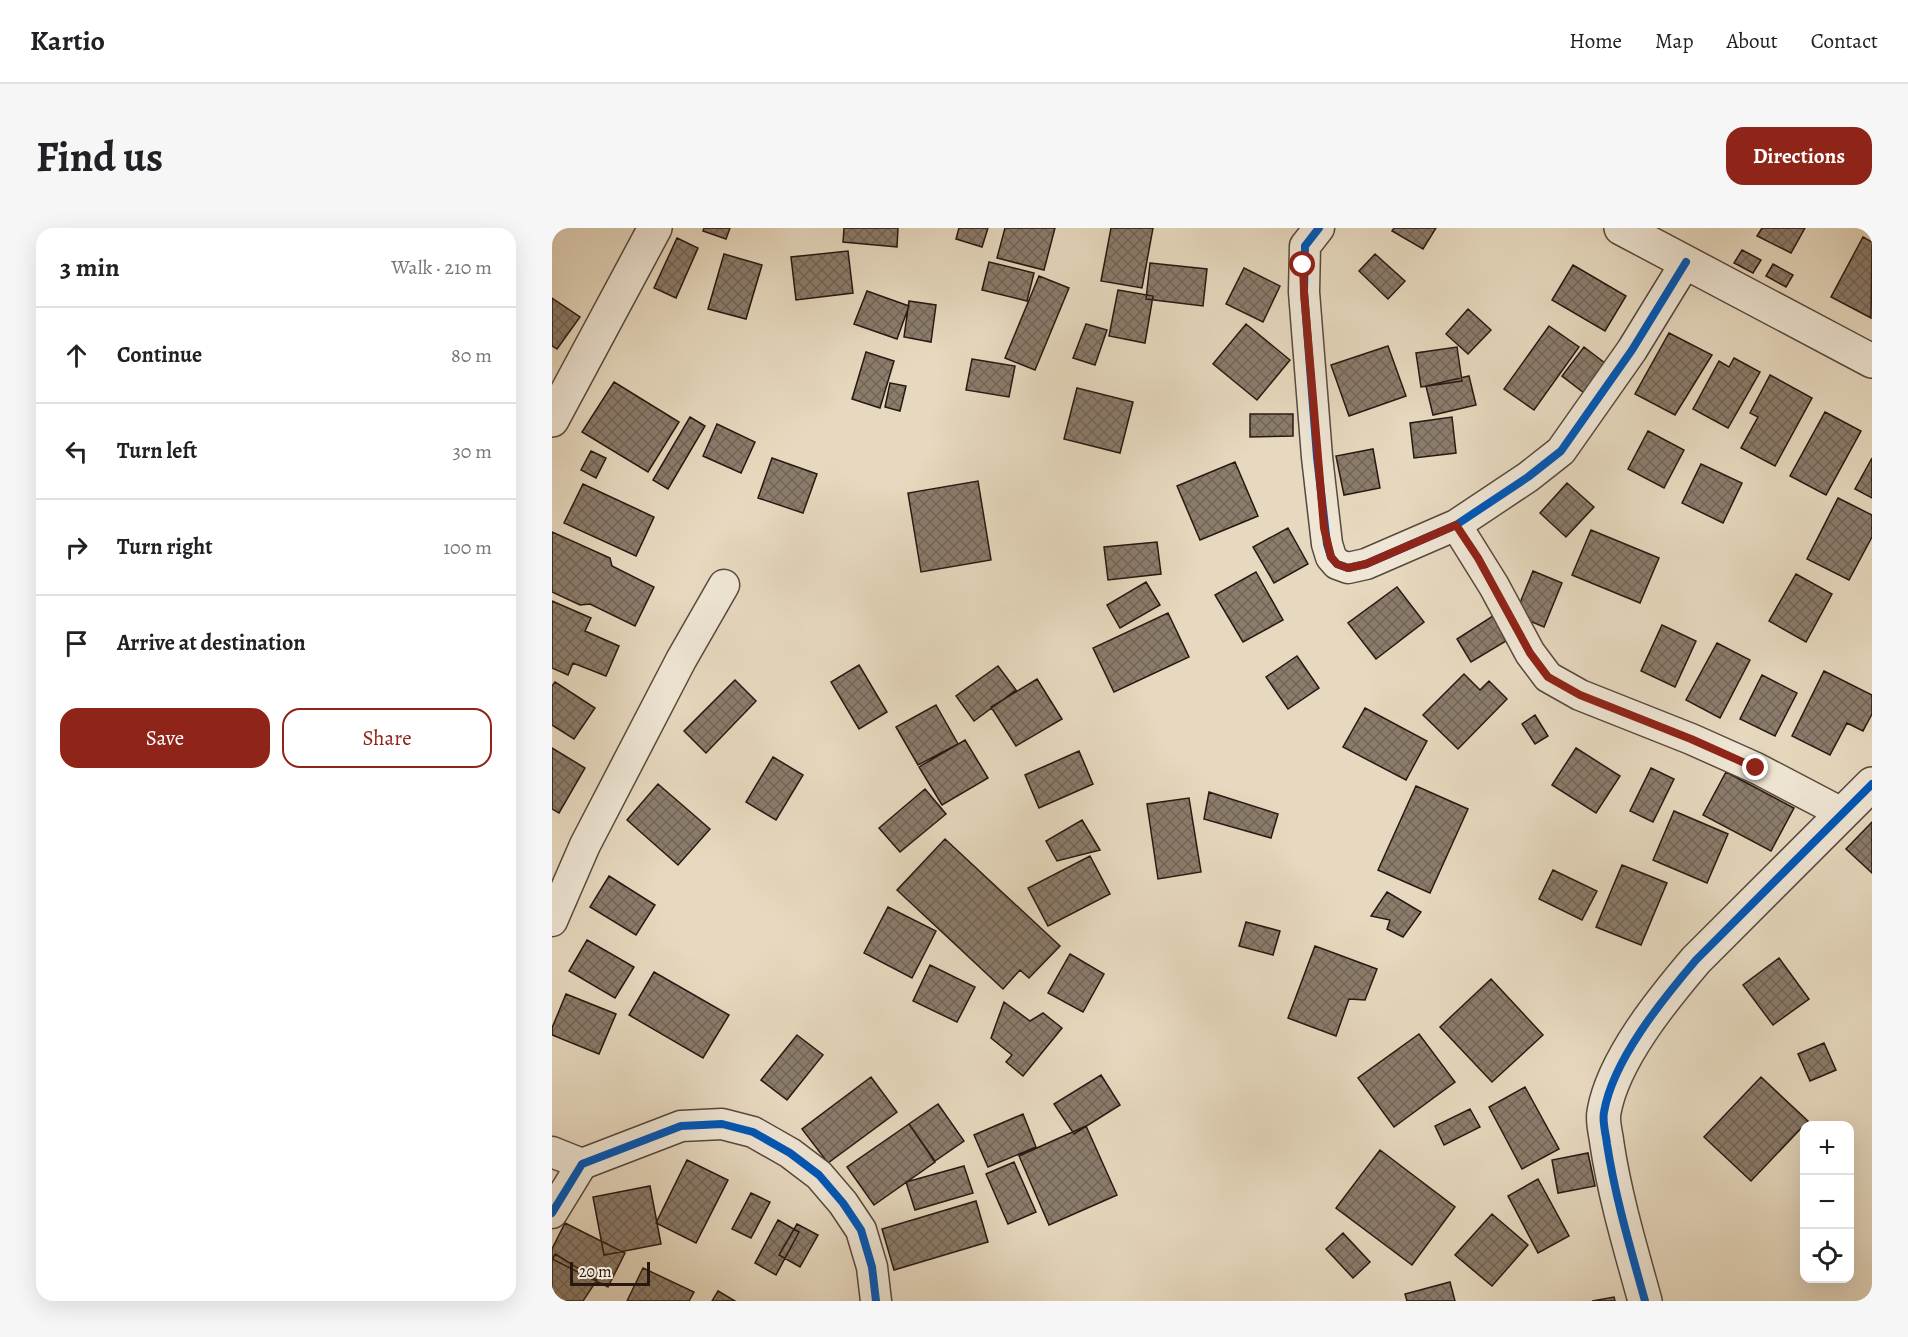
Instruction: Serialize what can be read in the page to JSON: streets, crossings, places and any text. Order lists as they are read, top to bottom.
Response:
{
  "scale_bar": "20 m",
  "page": {
    "header": "Kartio",
    "nav": [
      "Home",
      "Map",
      "About",
      "Contact"
    ],
    "buttons": [
      "Directions",
      ["Save", "Share"]
    ],
    "title": "Find us",
    "heading": ["3 min", "Walk · 210 m"],
    "list": [
      ["Continue", "80 m"],
      ["Turn left", "30 m"],
      ["Turn right", "100 m"],
      "Arrive at destination"
    ],
    "map_buttons": ["+", "−"],
    "scale": "20 m"
  }
}
